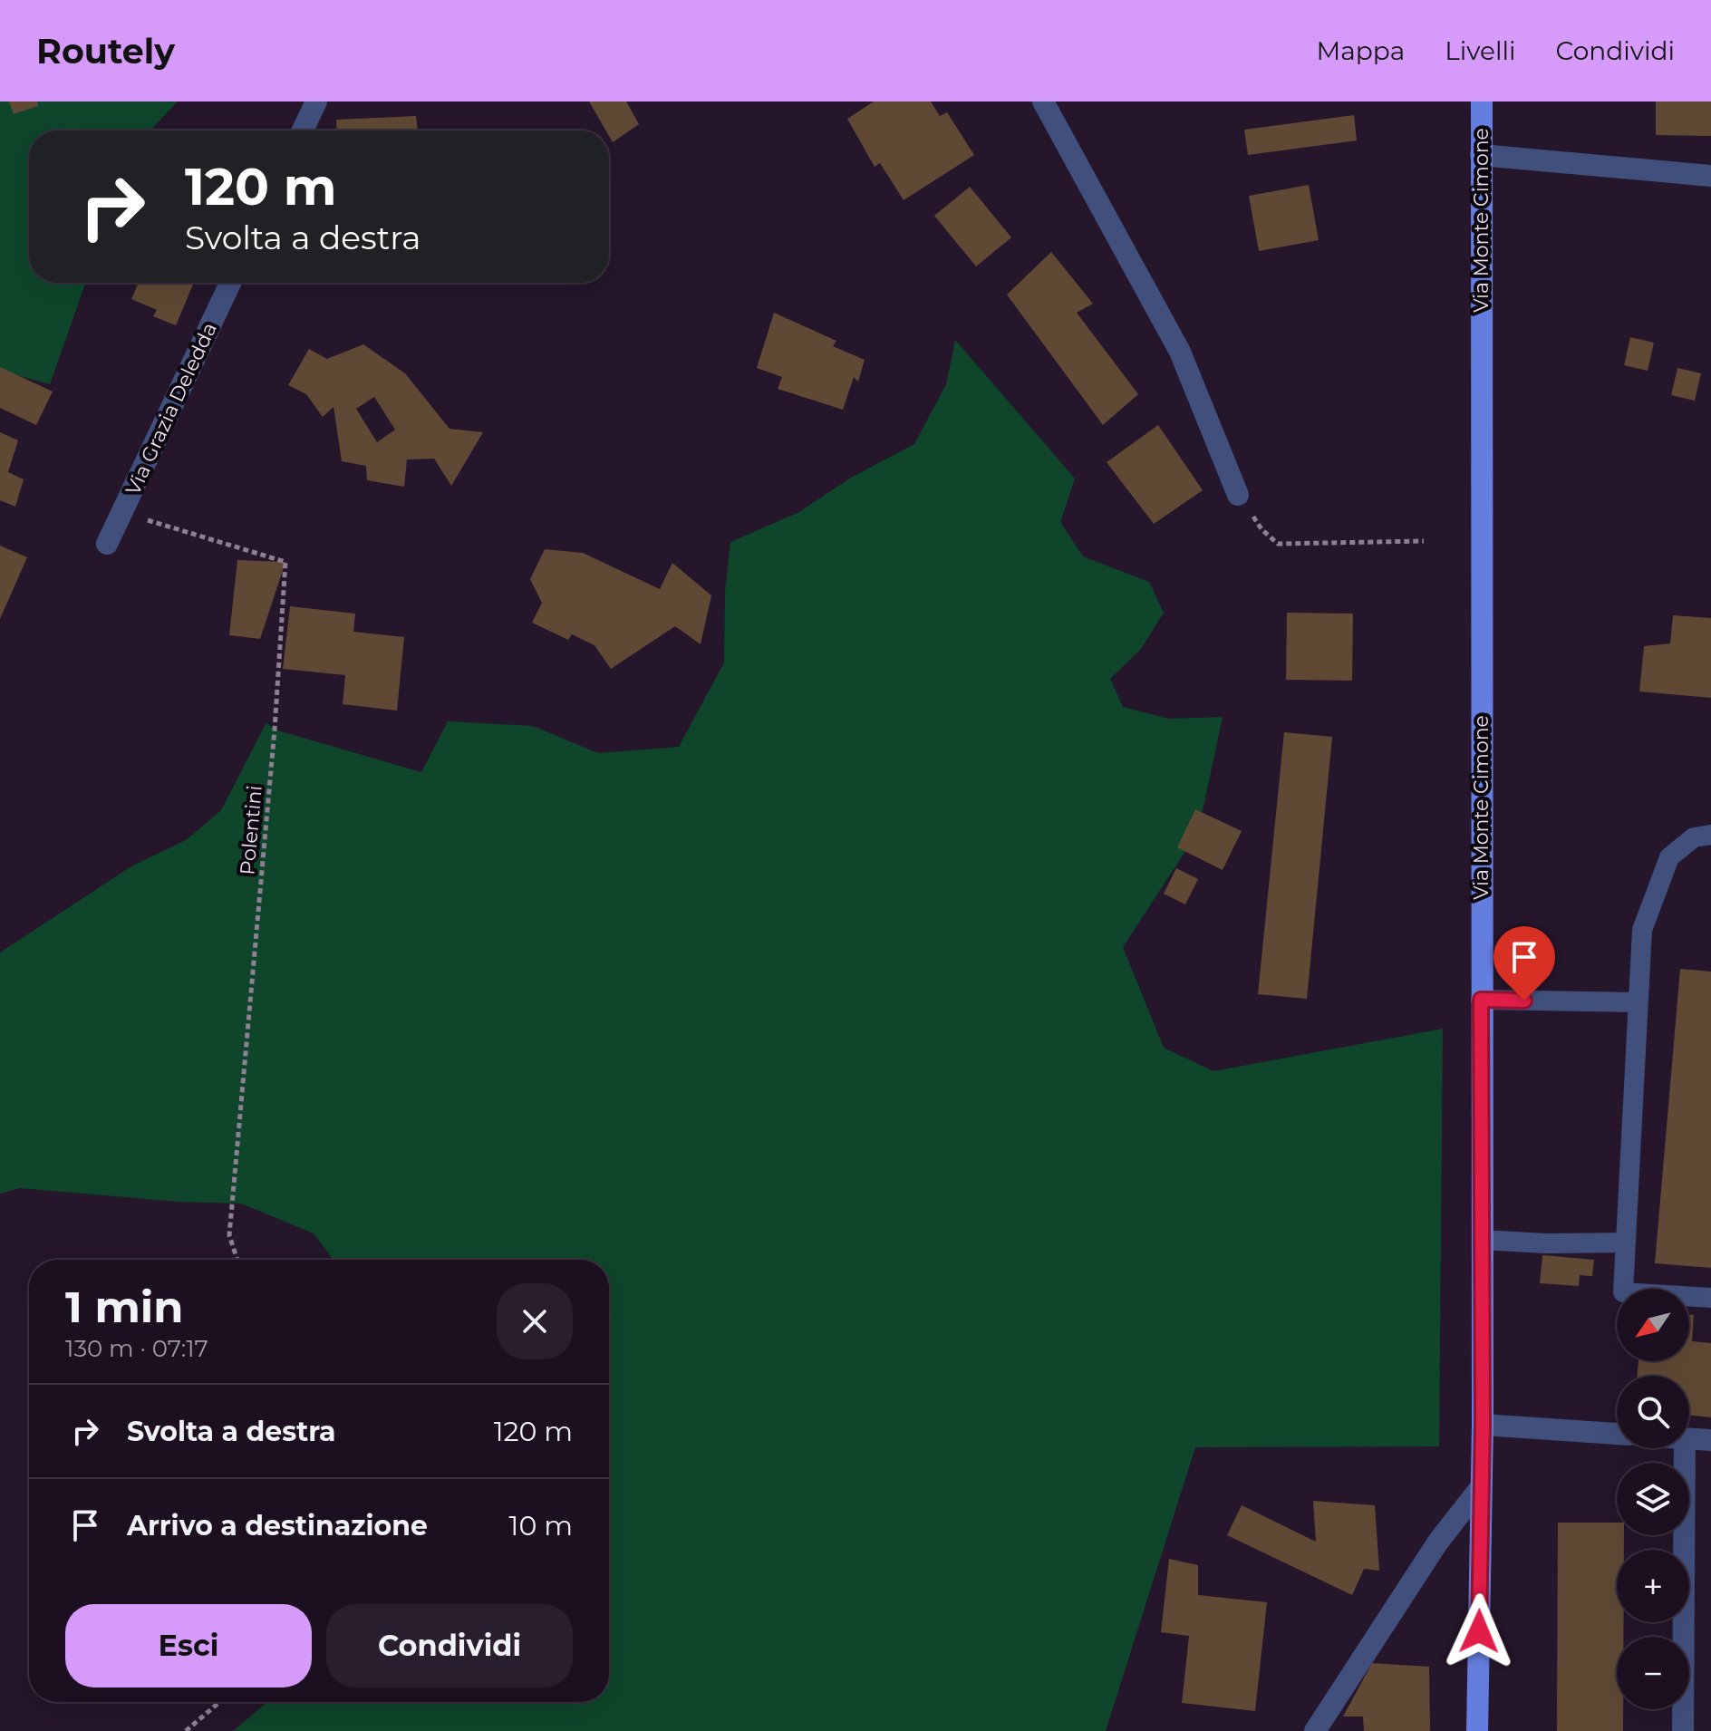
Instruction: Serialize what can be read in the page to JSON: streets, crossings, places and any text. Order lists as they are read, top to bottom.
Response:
{
  "streets": {
    "main road": ["Via Monte Cimone"],
    "street": ["Via Grazia Deledda"],
    "path": ["Polentini"]
  },
  "crossings": [
    ["Via Grazia Deledda", "Polentini"]
  ],
  "north": "bottom left",
  "page": {
    "header": "Routely",
    "nav": ["Mappa", "Livelli", "Condividi"],
    "turn": ["120 m", "Svolta a destra"],
    "heading": ["1 min", "130 m · 07:17"],
    "map_buttons": ["+", "−"],
    "list": [
      {
        "name": "Svolta a destra",
        "value": "120 m"
      },
      {
        "name": "Arrivo a destinazione",
        "value": "10 m"
      }
    ],
    "buttons": ["Esci", "Condividi"]
  }
}
